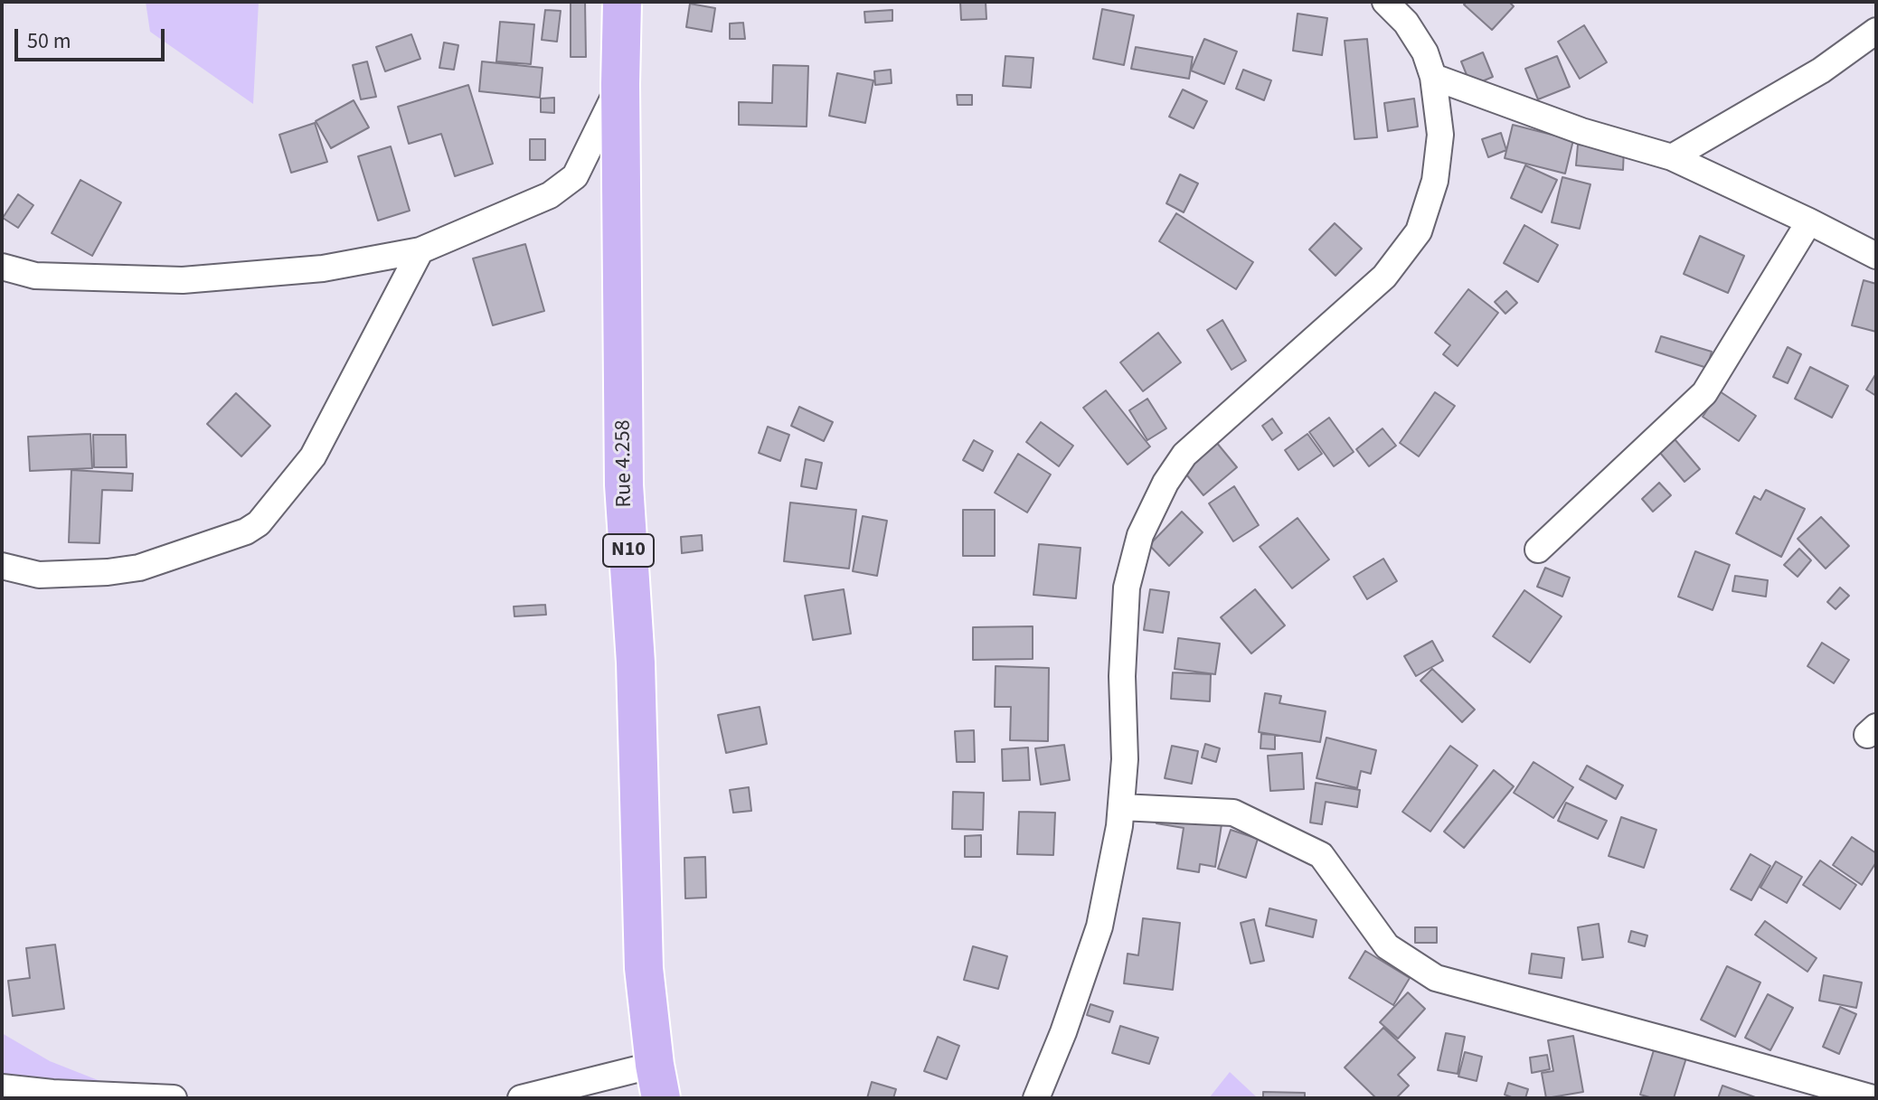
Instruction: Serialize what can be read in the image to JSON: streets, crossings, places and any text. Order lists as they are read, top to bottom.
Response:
{
  "streets": {
    "highway": ["Rue 4.258", "N10"]
  },
  "scale_bar": "50 m"
}
